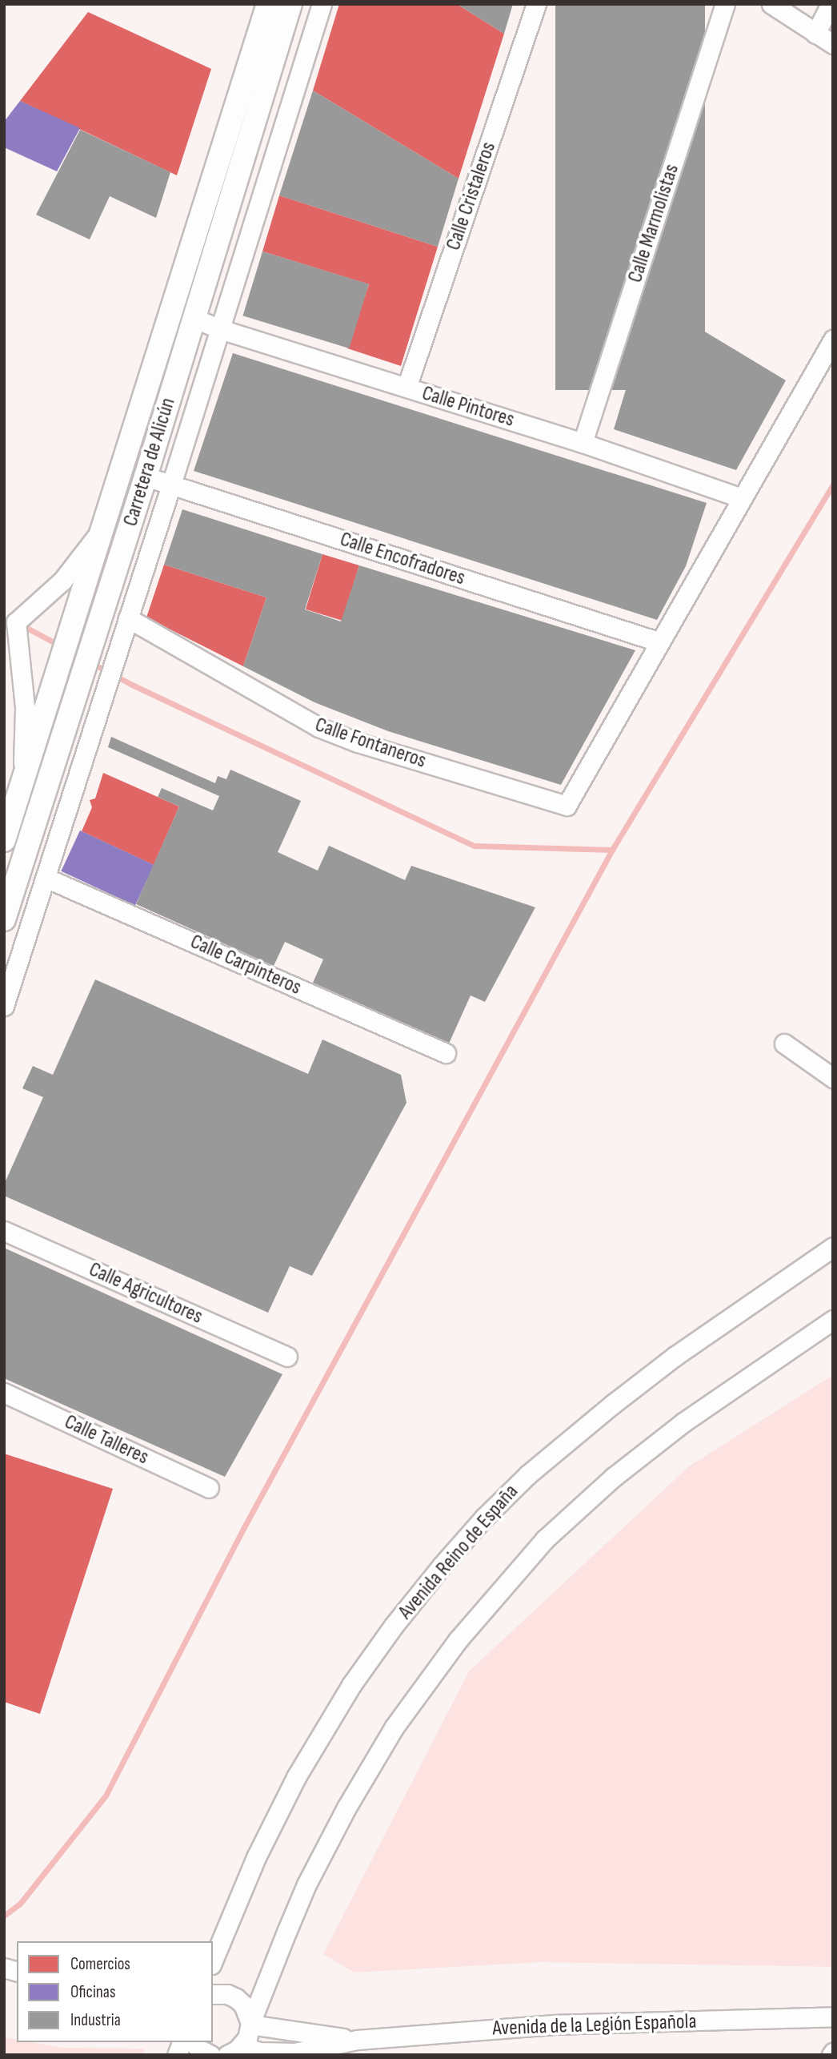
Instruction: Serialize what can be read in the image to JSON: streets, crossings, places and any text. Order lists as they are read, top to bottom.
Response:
{
  "streets": {
    "main road": ["Carretera de Alicún"],
    "street": [
      "Calle Cristaleros",
      "Calle Marmolistas",
      "Calle Pintores",
      "Calle Encofradores",
      "Calle Fontaneros",
      "Calle Carpinteros",
      "Calle Agricultores",
      "Calle Talleres",
      "Avenida Reino de España",
      "Avenida de la Legión Española"
    ]
  },
  "crossings": [
    ["Calle Cristaleros", "Calle Pintores"],
    ["Calle Marmolistas", "Calle Pintores"],
    ["Calle Pintores", "Carretera de Alicún"],
    ["Carretera de Alicún", "Calle Encofradores"],
    ["Calle Encofradores", "Calle Fontaneros"]
  ],
  "legend": ["Comercios", "Oficinas", "Industria"]
}
